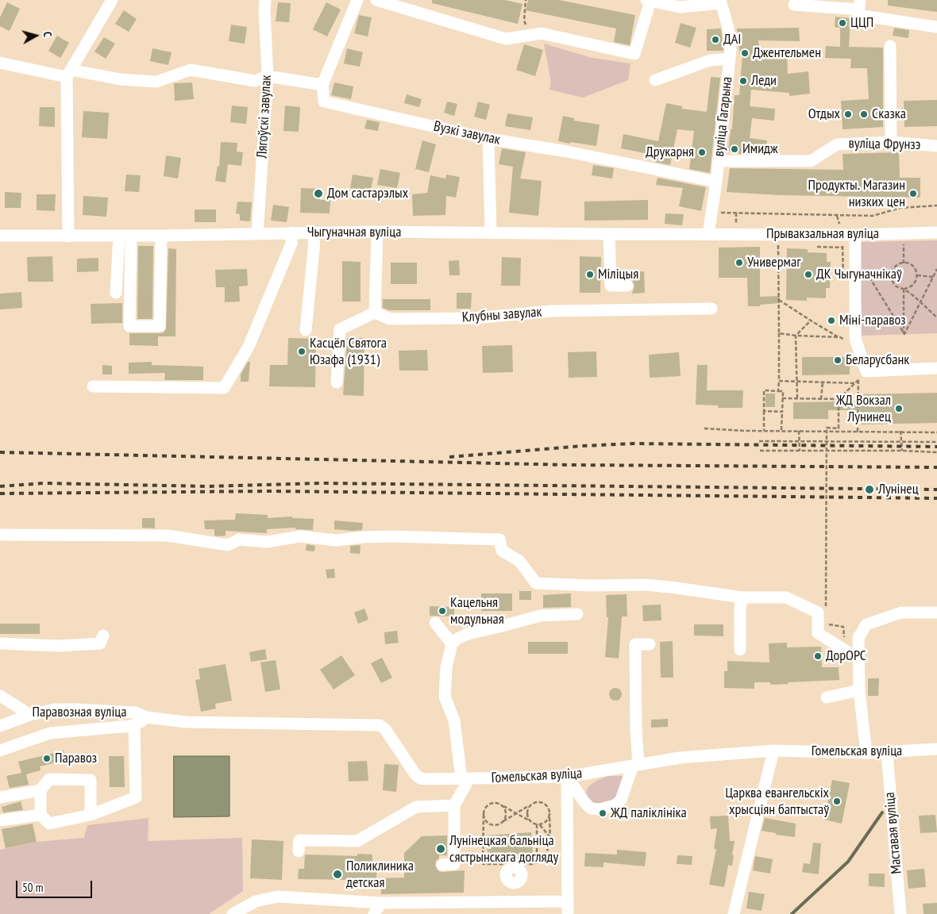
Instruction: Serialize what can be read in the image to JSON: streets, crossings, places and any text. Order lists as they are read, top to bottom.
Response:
{
  "streets": {
    "street": [
      "Лягоўскі завулак",
      "вуліца Гагарына",
      "Вузкі завулак",
      "вуліца Фрунзэ",
      "Чыгуначная вуліца",
      "Прывакзальная вуліца",
      "Клубны завулак",
      "Паравозная вуліца",
      "Гомельская вуліца",
      "Маставая вуліца"
    ]
  },
  "crossings": [
    ["Лягоўскі завулак", "Чыгуначная вуліца"],
    ["вуліца Гагарына", "Вузкі завулак"],
    ["вуліца Гагарына", "вуліца Фрунзэ"],
    ["вуліца Гагарына", "Чыгуначная вуліца"],
    ["вуліца Гагарына", "Прывакзальная вуліца"],
    ["Чыгуначная вуліца", "Прывакзальная вуліца"],
    ["Паравозная вуліца", "Гомельская вуліца"],
    ["Гомельская вуліца", "Маставая вуліца"]
  ],
  "places": [
    "ЦЦП",
    "ДАІ",
    "Джентельмен",
    "Леди",
    "Отдых",
    "Сказка",
    "Имидж",
    "Друкарня",
    "Дом састарэлых",
    "Продукты. Магазин низких цен",
    "Универмаг",
    "Міліцыя",
    "ДК Чыгуначнікаў",
    "Міні-паравоз",
    "Касцёл Святога Юзафа (1931)",
    "Беларусбанк",
    "ЖД Вокзал Лунинец",
    "Лунінец",
    "Кацельня модульная",
    "ДорОРС",
    "Паравоз",
    "Царква евангельскіх хрысціян баптыстаў",
    "ЖД паліклініка",
    "Лунінецкая бальніца сястрынскага догляду",
    "Поликлиника детская"
  ],
  "scale_bar": "50 m",
  "north": "right"
}
